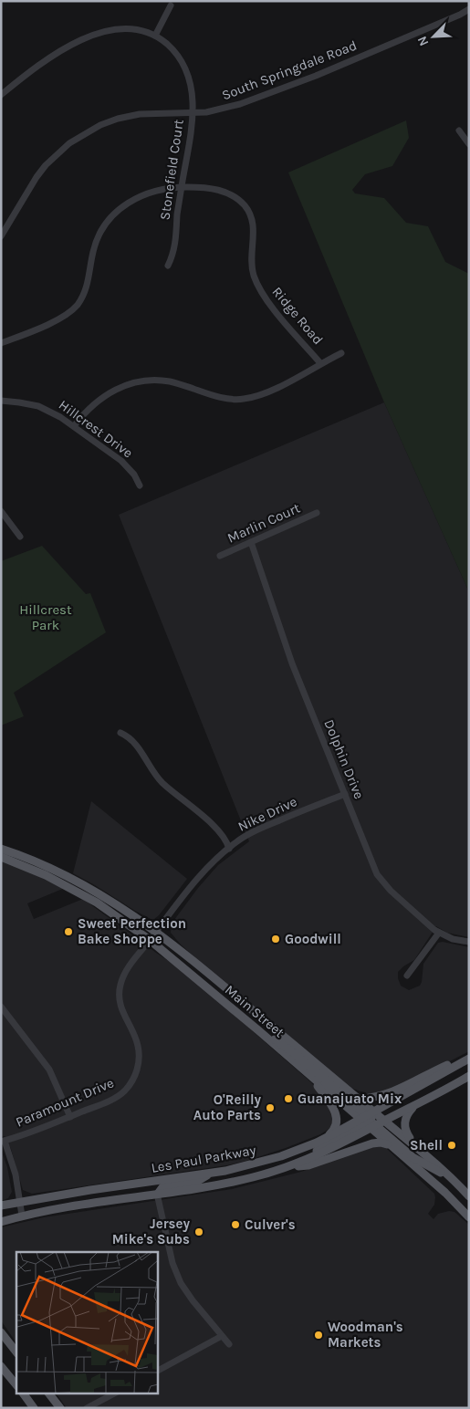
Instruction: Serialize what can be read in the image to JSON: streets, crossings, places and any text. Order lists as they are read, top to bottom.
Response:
{
  "streets": {
    "main road": ["Main Street", "Les Paul Parkway"],
    "street": [
      "South Springdale Road",
      "Stonefield Court",
      "Ridge Road",
      "Hillcrest Drive",
      "Marlin Court",
      "Dolphin Drive",
      "Nike Drive",
      "Paramount Drive"
    ]
  },
  "crossings": [
    ["South Springdale Road", "Stonefield Court"],
    ["Stonefield Court", "Ridge Road"],
    ["Marlin Court", "Dolphin Drive"],
    ["Dolphin Drive", "Nike Drive"],
    ["Nike Drive", "Main Street"],
    ["Nike Drive", "Paramount Drive"],
    ["Main Street", "Paramount Drive"],
    ["Main Street", "Les Paul Parkway"]
  ],
  "parks": ["Hillcrest Park"],
  "places": [
    "Sweet Perfection Bake Shoppe",
    "Goodwill",
    "Guanajuato Mix",
    "O'Reilly Auto Parts",
    "Shell",
    "Culver's",
    "Jersey Mike's Subs",
    "Woodman's Markets"
  ],
  "north": "bottom left"
}
